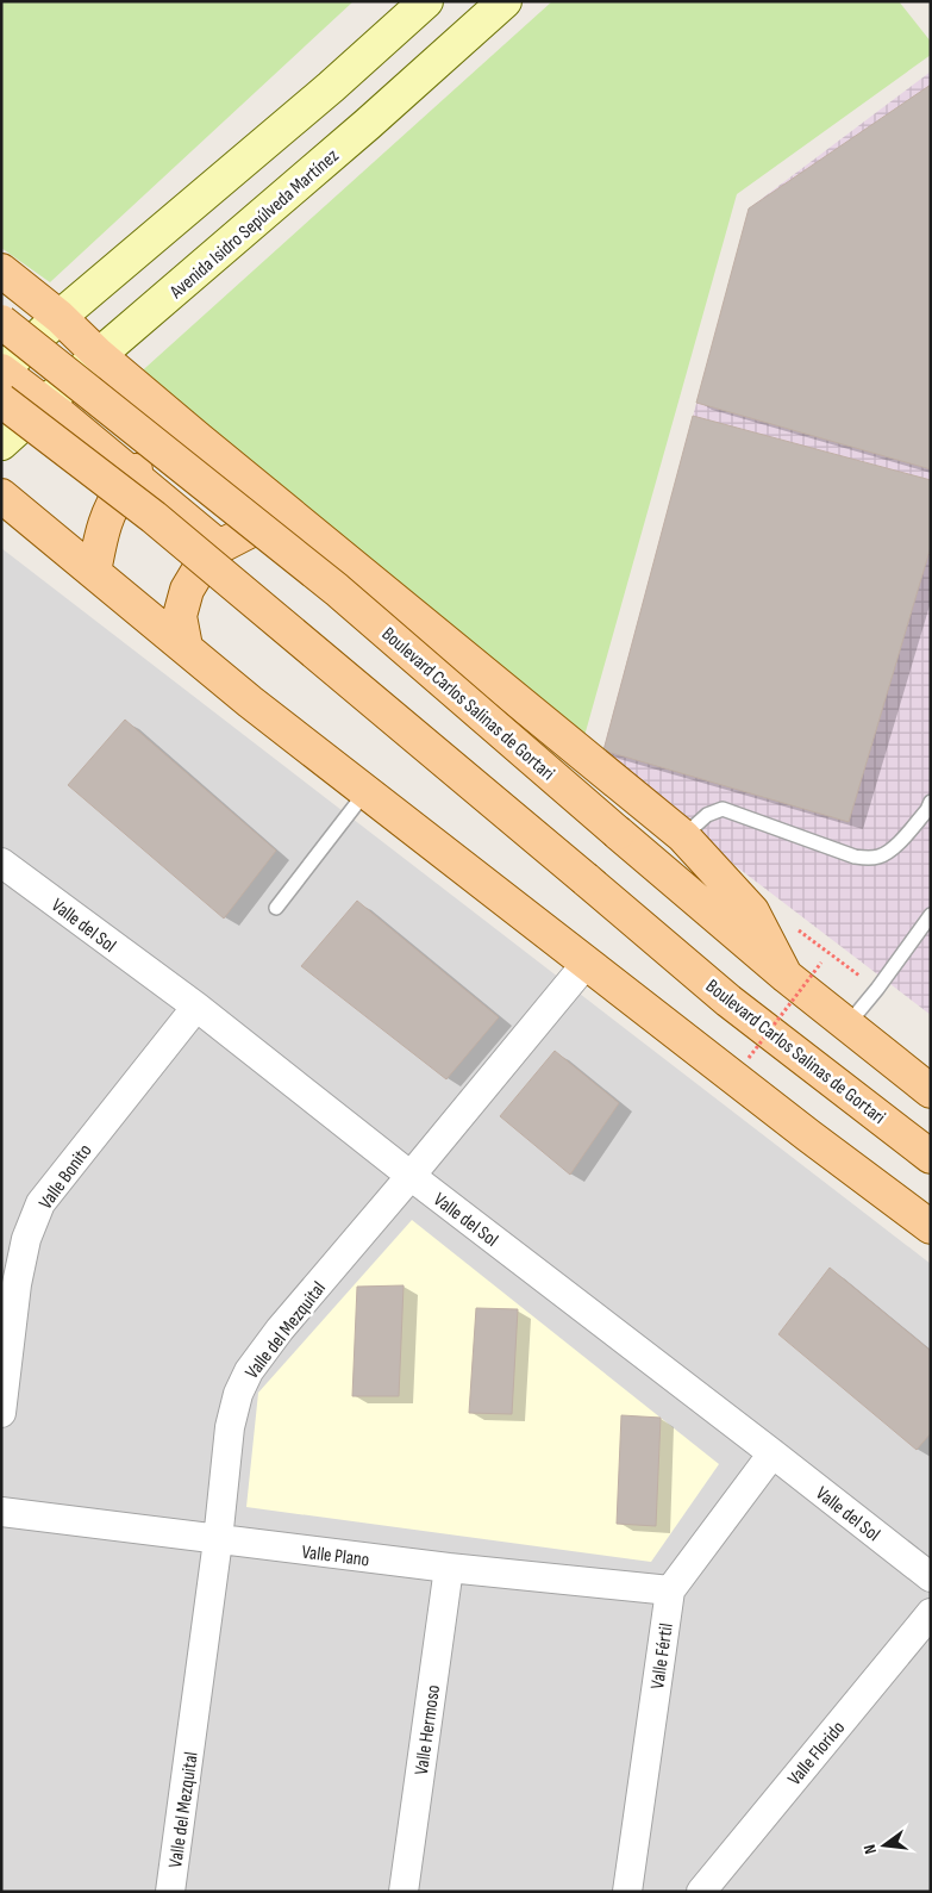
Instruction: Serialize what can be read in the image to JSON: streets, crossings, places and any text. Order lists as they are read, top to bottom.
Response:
{
  "streets": {
    "main road": ["Avenida Isidro Sepúlveda Martínez", "Boulevard Carlos Salinas de Gortari"],
    "street": [
      "Valle del Sol",
      "Valle Bonito",
      "Valle del Mezquital",
      "Valle Plano",
      "Valle Fértil",
      "Valle Hermoso",
      "Valle Florido"
    ]
  },
  "crossings": [
    ["Valle del Sol", "Valle Bonito"],
    ["Valle del Sol", "Valle del Mezquital"],
    ["Valle del Sol", "Valle Fértil"],
    ["Valle del Mezquital", "Valle Plano"],
    ["Valle Plano", "Valle Fértil"],
    ["Valle Plano", "Valle Hermoso"]
  ],
  "north": "left"
}
